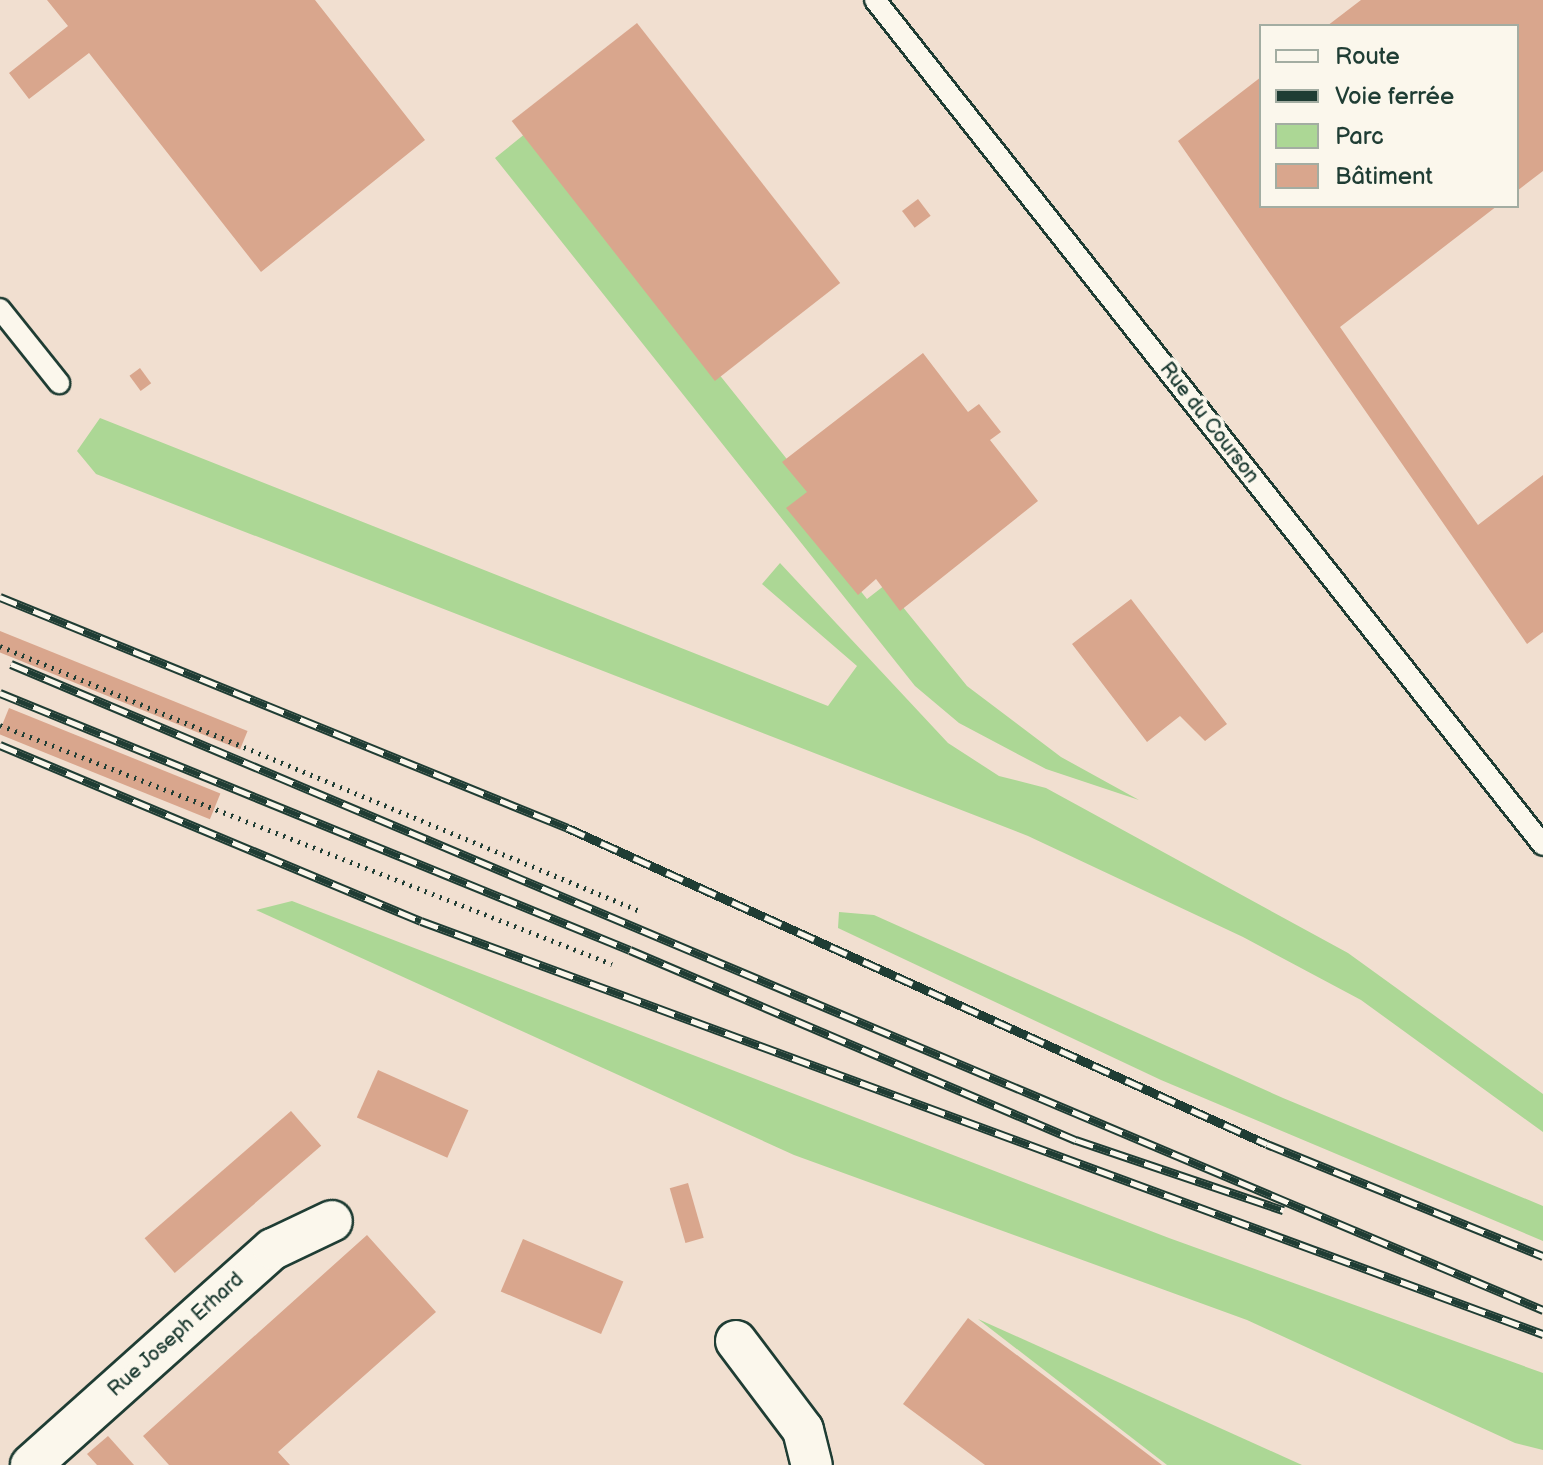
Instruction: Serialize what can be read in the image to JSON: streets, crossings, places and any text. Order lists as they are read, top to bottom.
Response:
{
  "streets": {
    "street": ["Rue Joseph Erhard"],
    "lane": ["Rue du Courson"]
  },
  "legend": [
    "Route",
    "Voie ferrée",
    "Parc",
    "Bâtiment"
  ]
}
